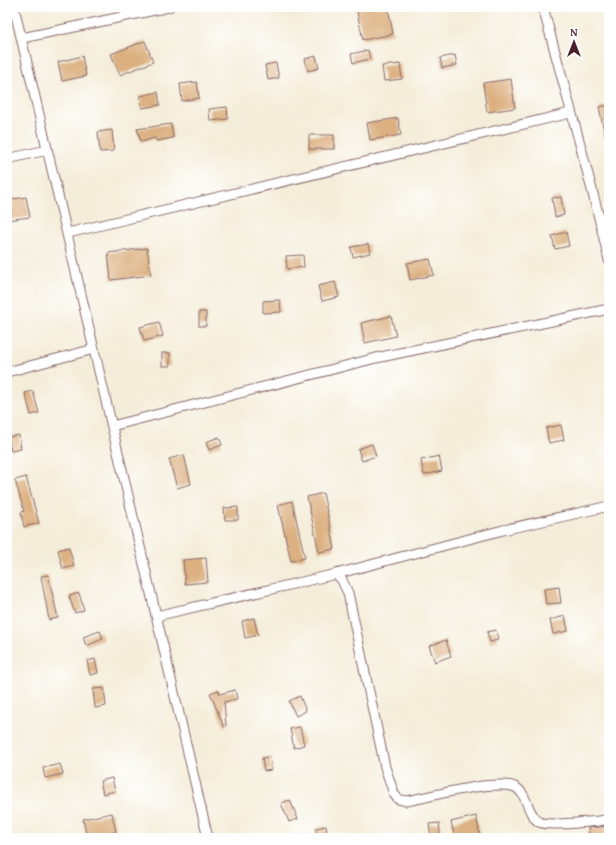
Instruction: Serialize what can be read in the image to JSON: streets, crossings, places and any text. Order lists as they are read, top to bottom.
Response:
{
  "north": "top"
}
